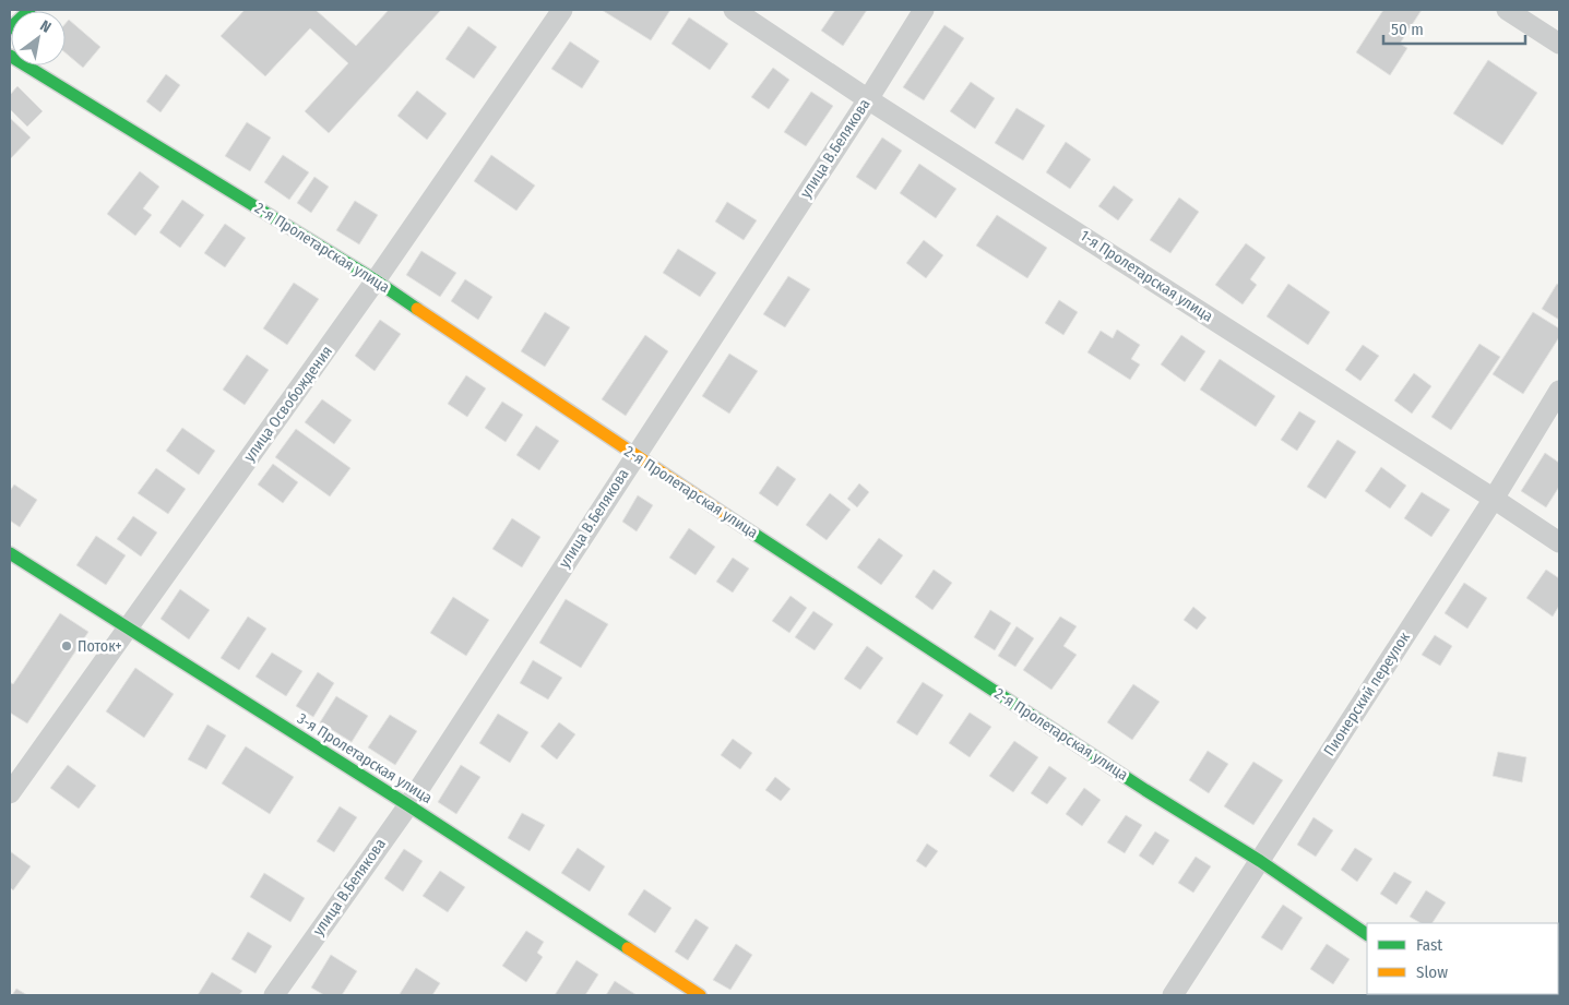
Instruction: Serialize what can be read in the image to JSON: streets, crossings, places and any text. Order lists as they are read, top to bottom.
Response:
{
  "streets": {
    "street": [
      "улица В.Белякова",
      "2-я Пролетарская улица",
      "1-я Пролетарская улица",
      "улица Освобождения",
      "Пионерский переулок",
      "3-я Пролетарская улица"
    ]
  },
  "crossings": [
    ["улица В.Белякова", "2-я Пролетарская улица"],
    ["улица В.Белякова", "1-я Пролетарская улица"],
    ["улица В.Белякова", "3-я Пролетарская улица"],
    ["2-я Пролетарская улица", "улица Освобождения"],
    ["2-я Пролетарская улица", "Пионерский переулок"],
    ["1-я Пролетарская улица", "Пионерский переулок"],
    ["улица Освобождения", "3-я Пролетарская улица"]
  ],
  "places": ["Поток+"],
  "legend": ["Fast", "Slow"],
  "scale_bar": "50 m",
  "north": "top right"
}
